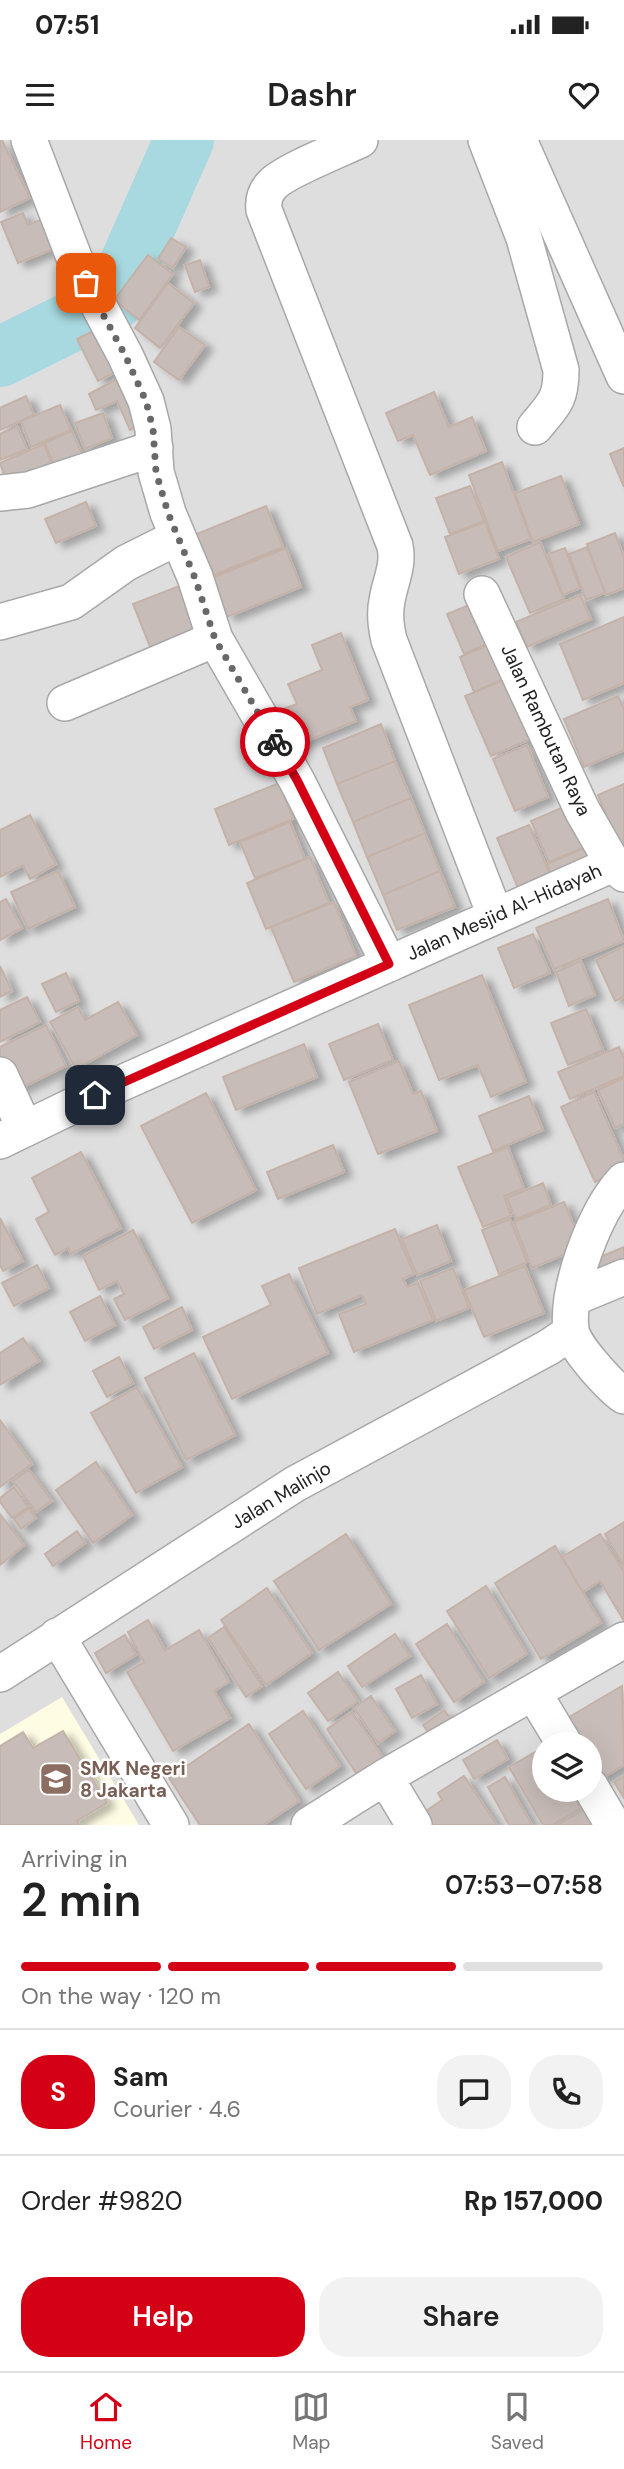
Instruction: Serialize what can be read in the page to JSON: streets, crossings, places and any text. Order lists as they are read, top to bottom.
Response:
{
  "streets": {
    "street": ["Jalan Rambutan Raya", "Jalan Mesjid Al-Hidayah", "Jalan Malinjo"]
  },
  "crossings": [
    ["Jalan Rambutan Raya", "Jalan Mesjid Al-Hidayah"]
  ],
  "places": {
    "school or university": ["SMK Negeri 8 Jakarta"]
  },
  "page": {
    "status": "07:51",
    "header": "Dashr",
    "heading": ["2 min", "Arriving in", "07:53–07:58"],
    "panel": [
      "Sam",
      "Courier · 4.6",
      "Order #9820",
      "Rp 157,000"
    ],
    "bar": "On the way · 120 m",
    "round": "S",
    "buttons": ["Help", "Share"],
    "tabs": ["Home", "Map", "Saved"]
  }
}
